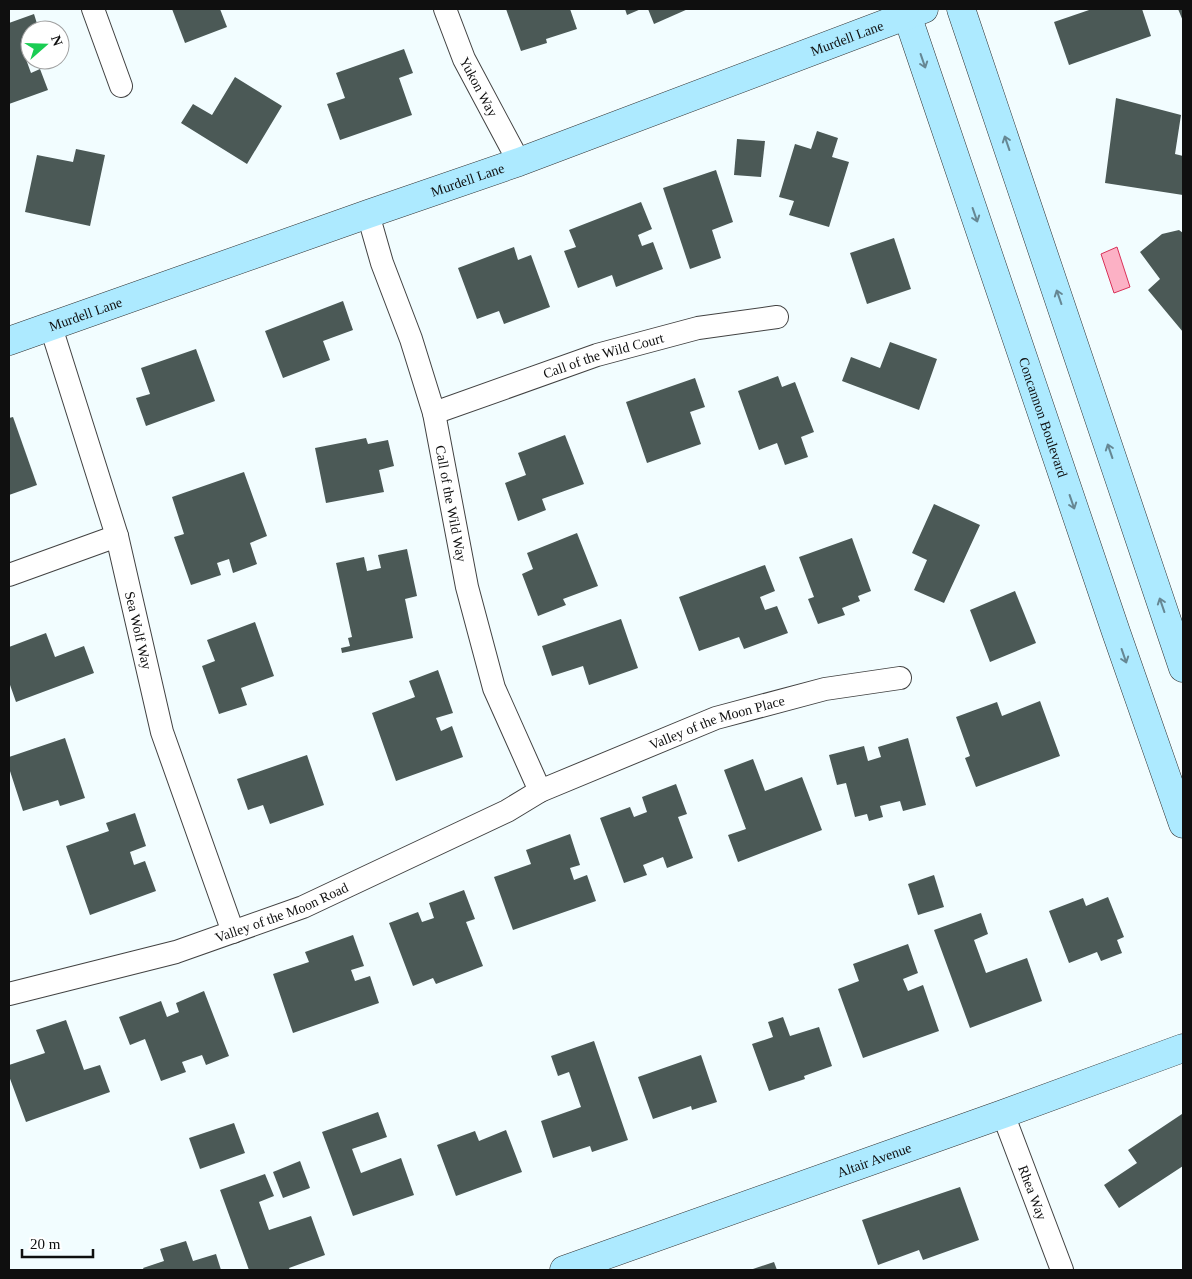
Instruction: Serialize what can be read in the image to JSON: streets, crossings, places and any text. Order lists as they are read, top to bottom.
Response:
{
  "streets": {
    "street": [
      "Murdell Lane",
      "Yukon Way",
      "Call of the Wild Court",
      "Concannon Boulevard",
      "Call of the Wild Way",
      "Sea Wolf Way",
      "Valley of the Moon Place",
      "Valley of the Moon Road",
      "Altair Avenue",
      "Rhea Way"
    ]
  },
  "crossings": [
    ["Murdell Lane", "Yukon Way"],
    ["Murdell Lane", "Concannon Boulevard"],
    ["Murdell Lane", "Call of the Wild Way"],
    ["Murdell Lane", "Sea Wolf Way"],
    ["Call of the Wild Court", "Call of the Wild Way"],
    ["Call of the Wild Way", "Valley of the Moon Place"],
    ["Call of the Wild Way", "Valley of the Moon Road"],
    ["Sea Wolf Way", "Valley of the Moon Road"],
    ["Valley of the Moon Place", "Valley of the Moon Road"],
    ["Altair Avenue", "Rhea Way"]
  ],
  "scale_bar": "20 m",
  "north": "right"
}
